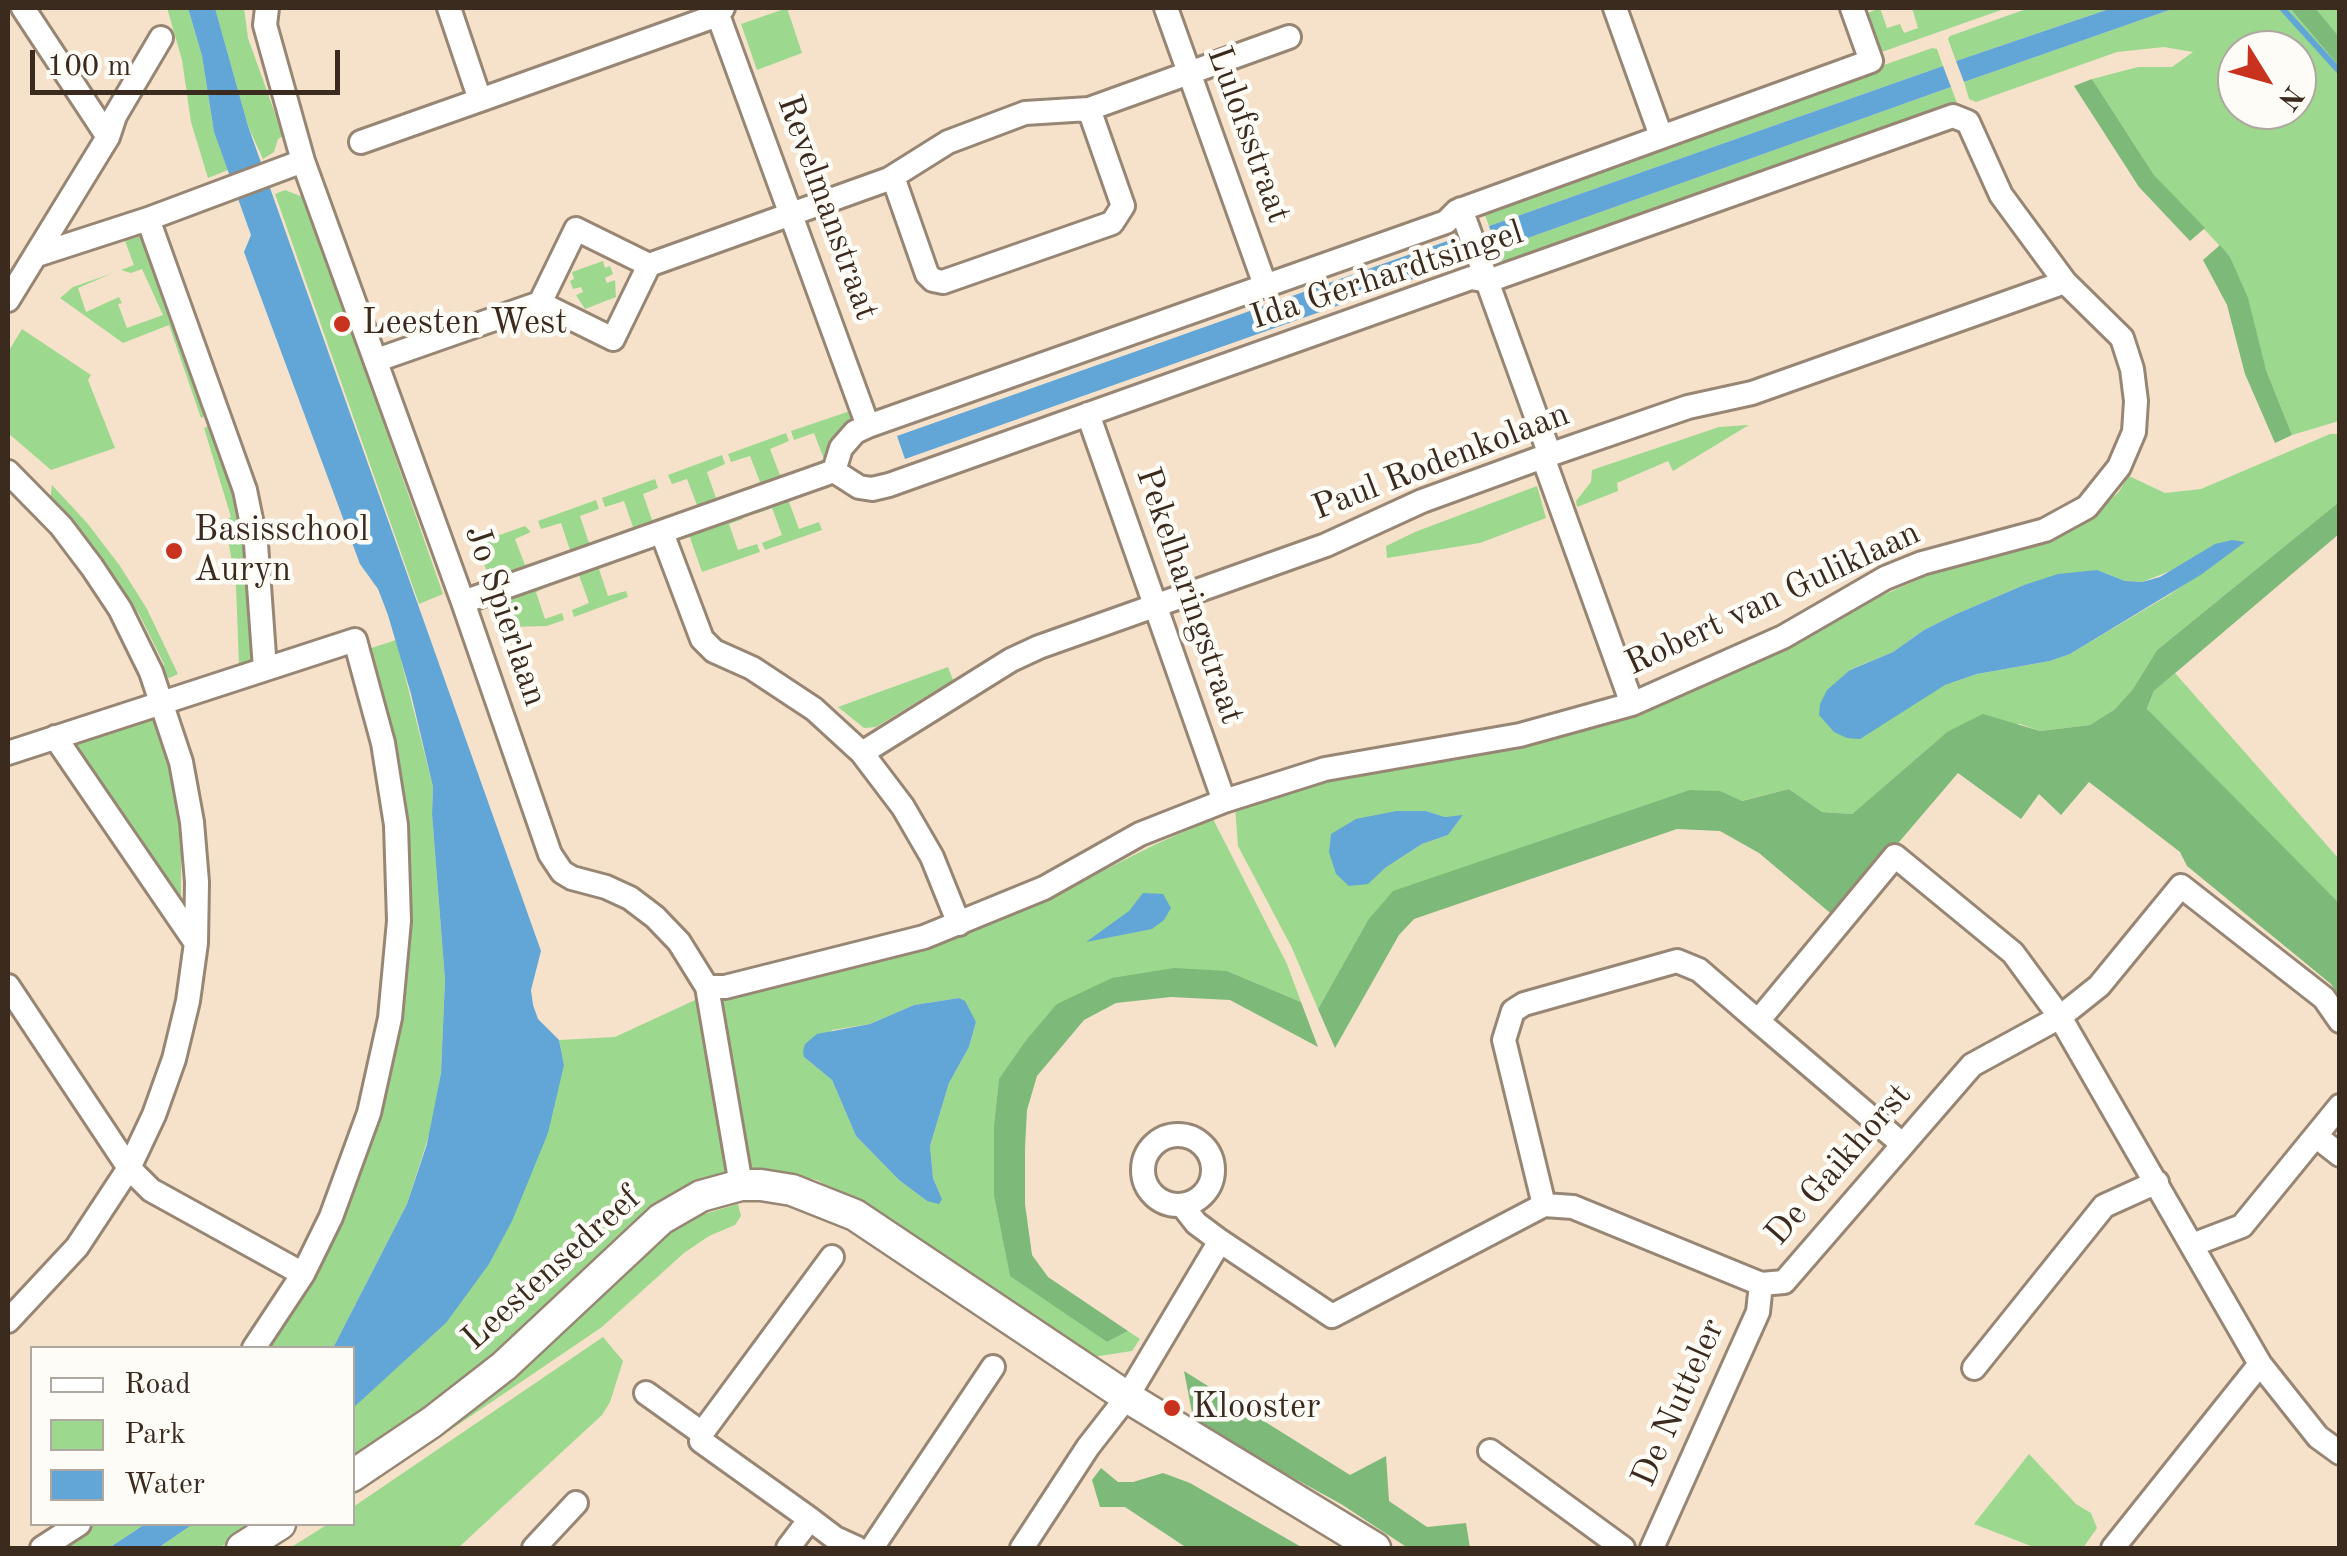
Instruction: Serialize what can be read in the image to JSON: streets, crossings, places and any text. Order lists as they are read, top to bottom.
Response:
{
  "streets": {
    "street": [
      "Lulofsstraat",
      "Revelmanstraat",
      "Ida Gerhardtsingel",
      "Paul Rodenkolaan",
      "Pekelharingstraat",
      "Robert van Guliklaan",
      "Jo Spierlaan",
      "De Gaikhorst",
      "Leestensedreef",
      "De Nutteler"
    ]
  },
  "crossings": [
    ["Lulofsstraat", "Ida Gerhardtsingel"],
    ["Revelmanstraat", "Ida Gerhardtsingel"],
    ["Ida Gerhardtsingel", "Pekelharingstraat"],
    ["Ida Gerhardtsingel", "Robert van Guliklaan"],
    ["Paul Rodenkolaan", "Pekelharingstraat"],
    ["Paul Rodenkolaan", "Robert van Guliklaan"],
    ["Pekelharingstraat", "Robert van Guliklaan"],
    ["Robert van Guliklaan", "Jo Spierlaan"],
    ["Jo Spierlaan", "Leestensedreef"],
    ["De Gaikhorst", "De Nutteler"]
  ],
  "places": ["Leesten West", "Basisschool Auryn", "Klooster"],
  "legend": ["Road", "Park", "Water"],
  "scale_bar": "100 m",
  "north": "bottom right"
}
